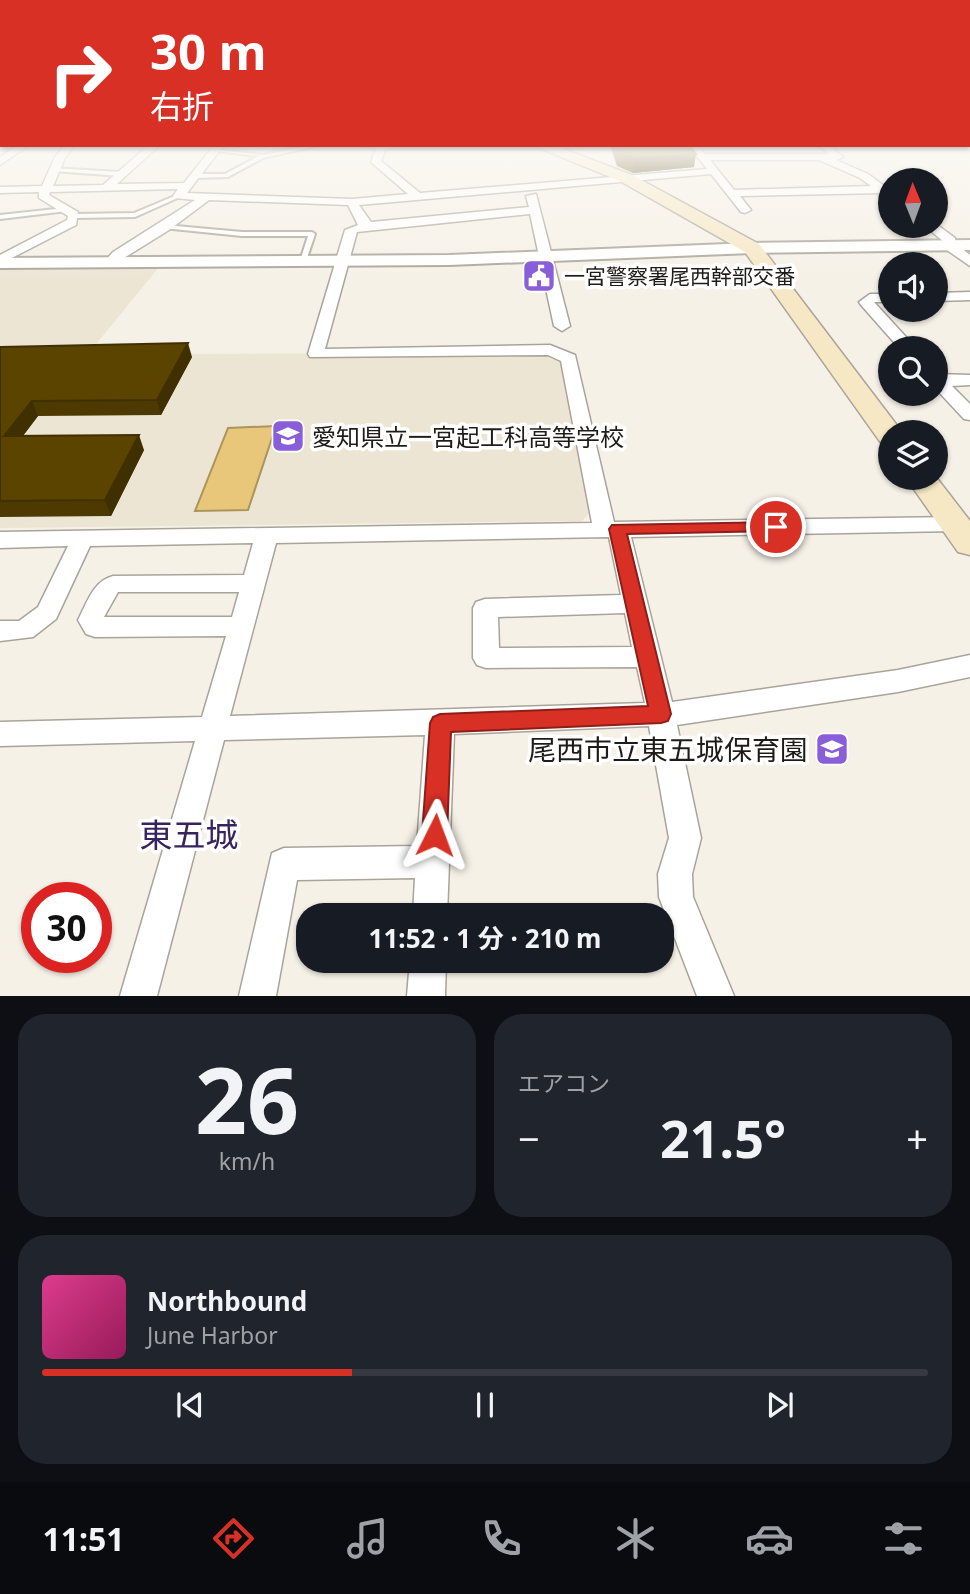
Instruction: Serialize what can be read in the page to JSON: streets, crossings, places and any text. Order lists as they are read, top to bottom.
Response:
{
  "districts": ["東五城"],
  "places": {
    "public building": ["一宮警察署尾西幹部交番"],
    "school or university": ["愛知県立一宮起工科高等学校", "尾西市立東五城保育園"]
  },
  "north": "top",
  "page": {
    "turn": ["30 m", "右折"],
    "limit": "30",
    "trip": "11:52 · 1 分 · 210 m",
    "tile": [
      ["26", "km/h"],
      "エアコン"
    ],
    "heat": ["−", "21.5°", "+"],
    "song": ["Northbound", "June Harbor"],
    "tabs": "11:51"
  }
}
